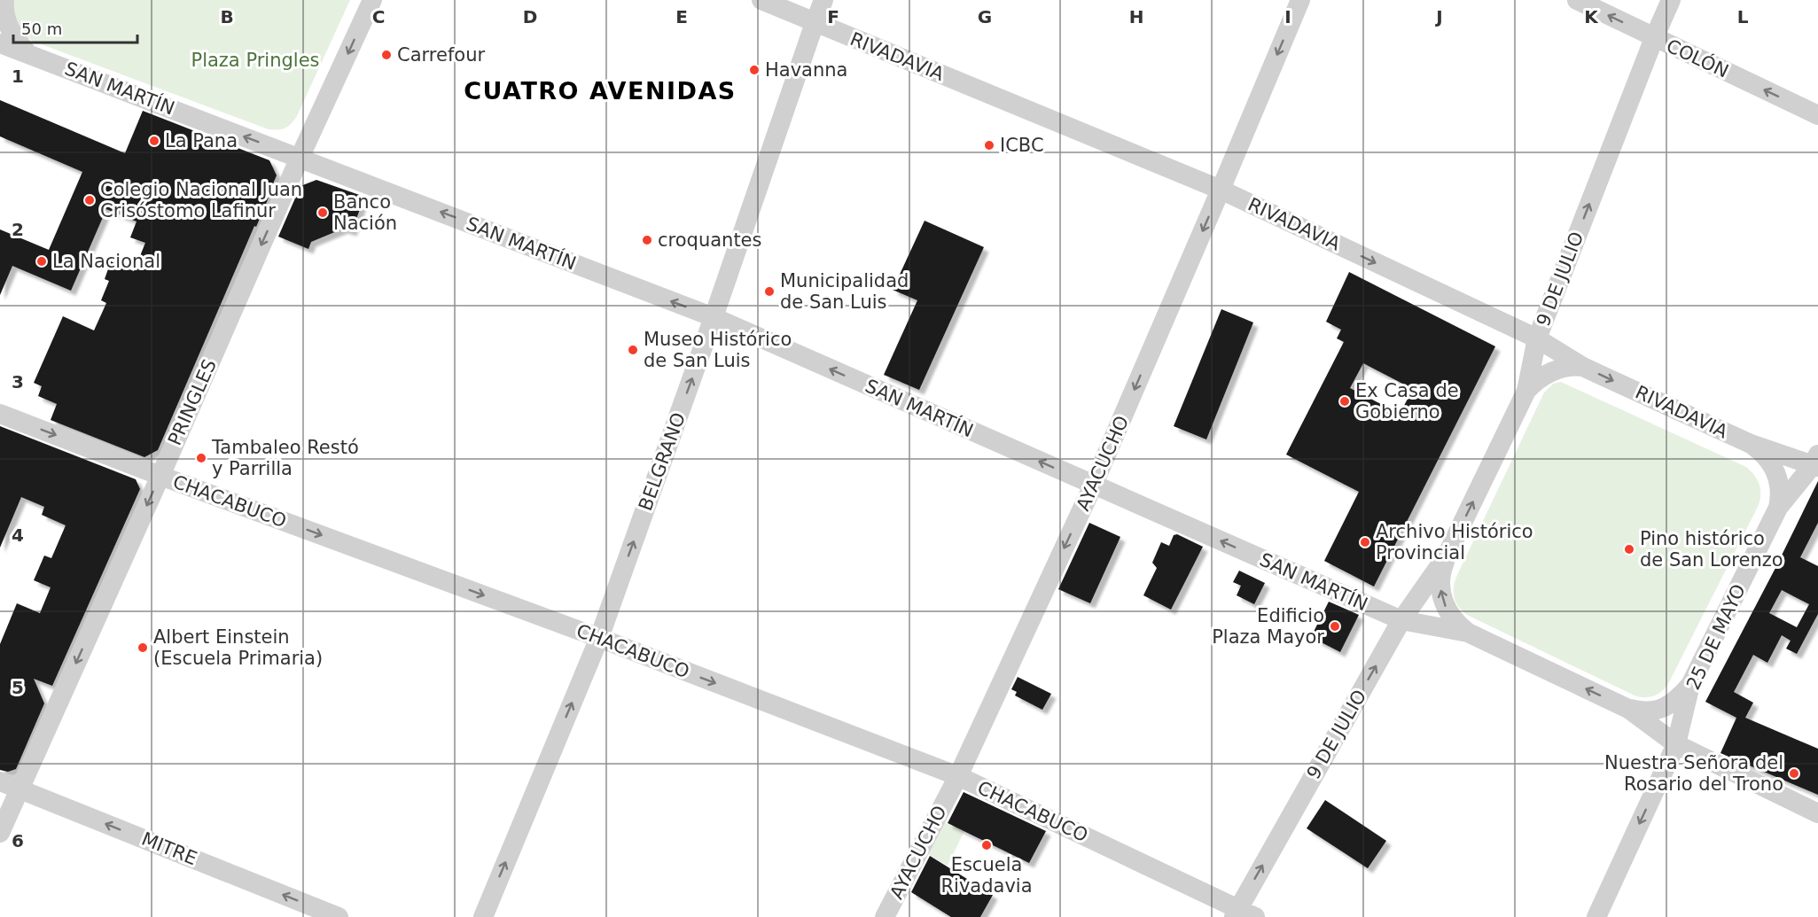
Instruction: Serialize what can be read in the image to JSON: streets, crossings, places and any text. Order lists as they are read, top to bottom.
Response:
{
  "streets": {
    "street": [
      "RIVADAVIA",
      "COLÓN",
      "SAN MARTÍN",
      "9 DE JULIO",
      "PRINGLES",
      "BELGRANO",
      "AYACUCHO",
      "CHACABUCO",
      "25 DE MAYO",
      "MITRE"
    ]
  },
  "crossings": [
    ["RIVADAVIA", "9 DE JULIO"],
    ["RIVADAVIA", "BELGRANO"],
    ["RIVADAVIA", "AYACUCHO"],
    ["RIVADAVIA", "25 DE MAYO"],
    ["COLÓN", "9 DE JULIO"],
    ["SAN MARTÍN", "9 DE JULIO"],
    ["SAN MARTÍN", "PRINGLES"],
    ["SAN MARTÍN", "BELGRANO"],
    ["SAN MARTÍN", "AYACUCHO"],
    ["SAN MARTÍN", "25 DE MAYO"],
    ["9 DE JULIO", "CHACABUCO"],
    ["PRINGLES", "CHACABUCO"],
    ["PRINGLES", "MITRE"],
    ["BELGRANO", "CHACABUCO"],
    ["AYACUCHO", "CHACABUCO"]
  ],
  "one_way": [
    "RIVADAVIA",
    "COLÓN",
    "SAN MARTÍN",
    "9 DE JULIO",
    "PRINGLES",
    "BELGRANO",
    "AYACUCHO",
    "CHACABUCO",
    "25 DE MAYO",
    "MITRE"
  ],
  "districts": ["CUATRO AVENIDAS"],
  "parks": ["Plaza Pringles"],
  "places": [
    "Carrefour",
    "Havanna",
    "La Pana",
    "ICBC",
    "Colegio Nacional Juan Crisóstomo Lafinur",
    "Banco Nación",
    "croquantes",
    "La Nacional",
    "Municipalidad de San Luis",
    "Museo Histórico de San Luis",
    "Ex Casa de Gobierno",
    "Tambaleo Restó y Parrilla",
    "Archivo Histórico Provincial",
    "Pino histórico de San Lorenzo",
    "Edificio Plaza Mayor",
    "Albert Einstein (Escuela Primaria)",
    "Nuestra Señora del Rosario del Trono",
    "Escuela Rivadavia"
  ],
  "scale_bar": "50 m",
  "grid": {
    "columns": [
      "B",
      "C",
      "D",
      "E",
      "F",
      "G",
      "H",
      "I",
      "J",
      "K",
      "L"
    ],
    "rows": [
      "1",
      "2",
      "3",
      "4",
      "5",
      "6"
    ]
  }
}
